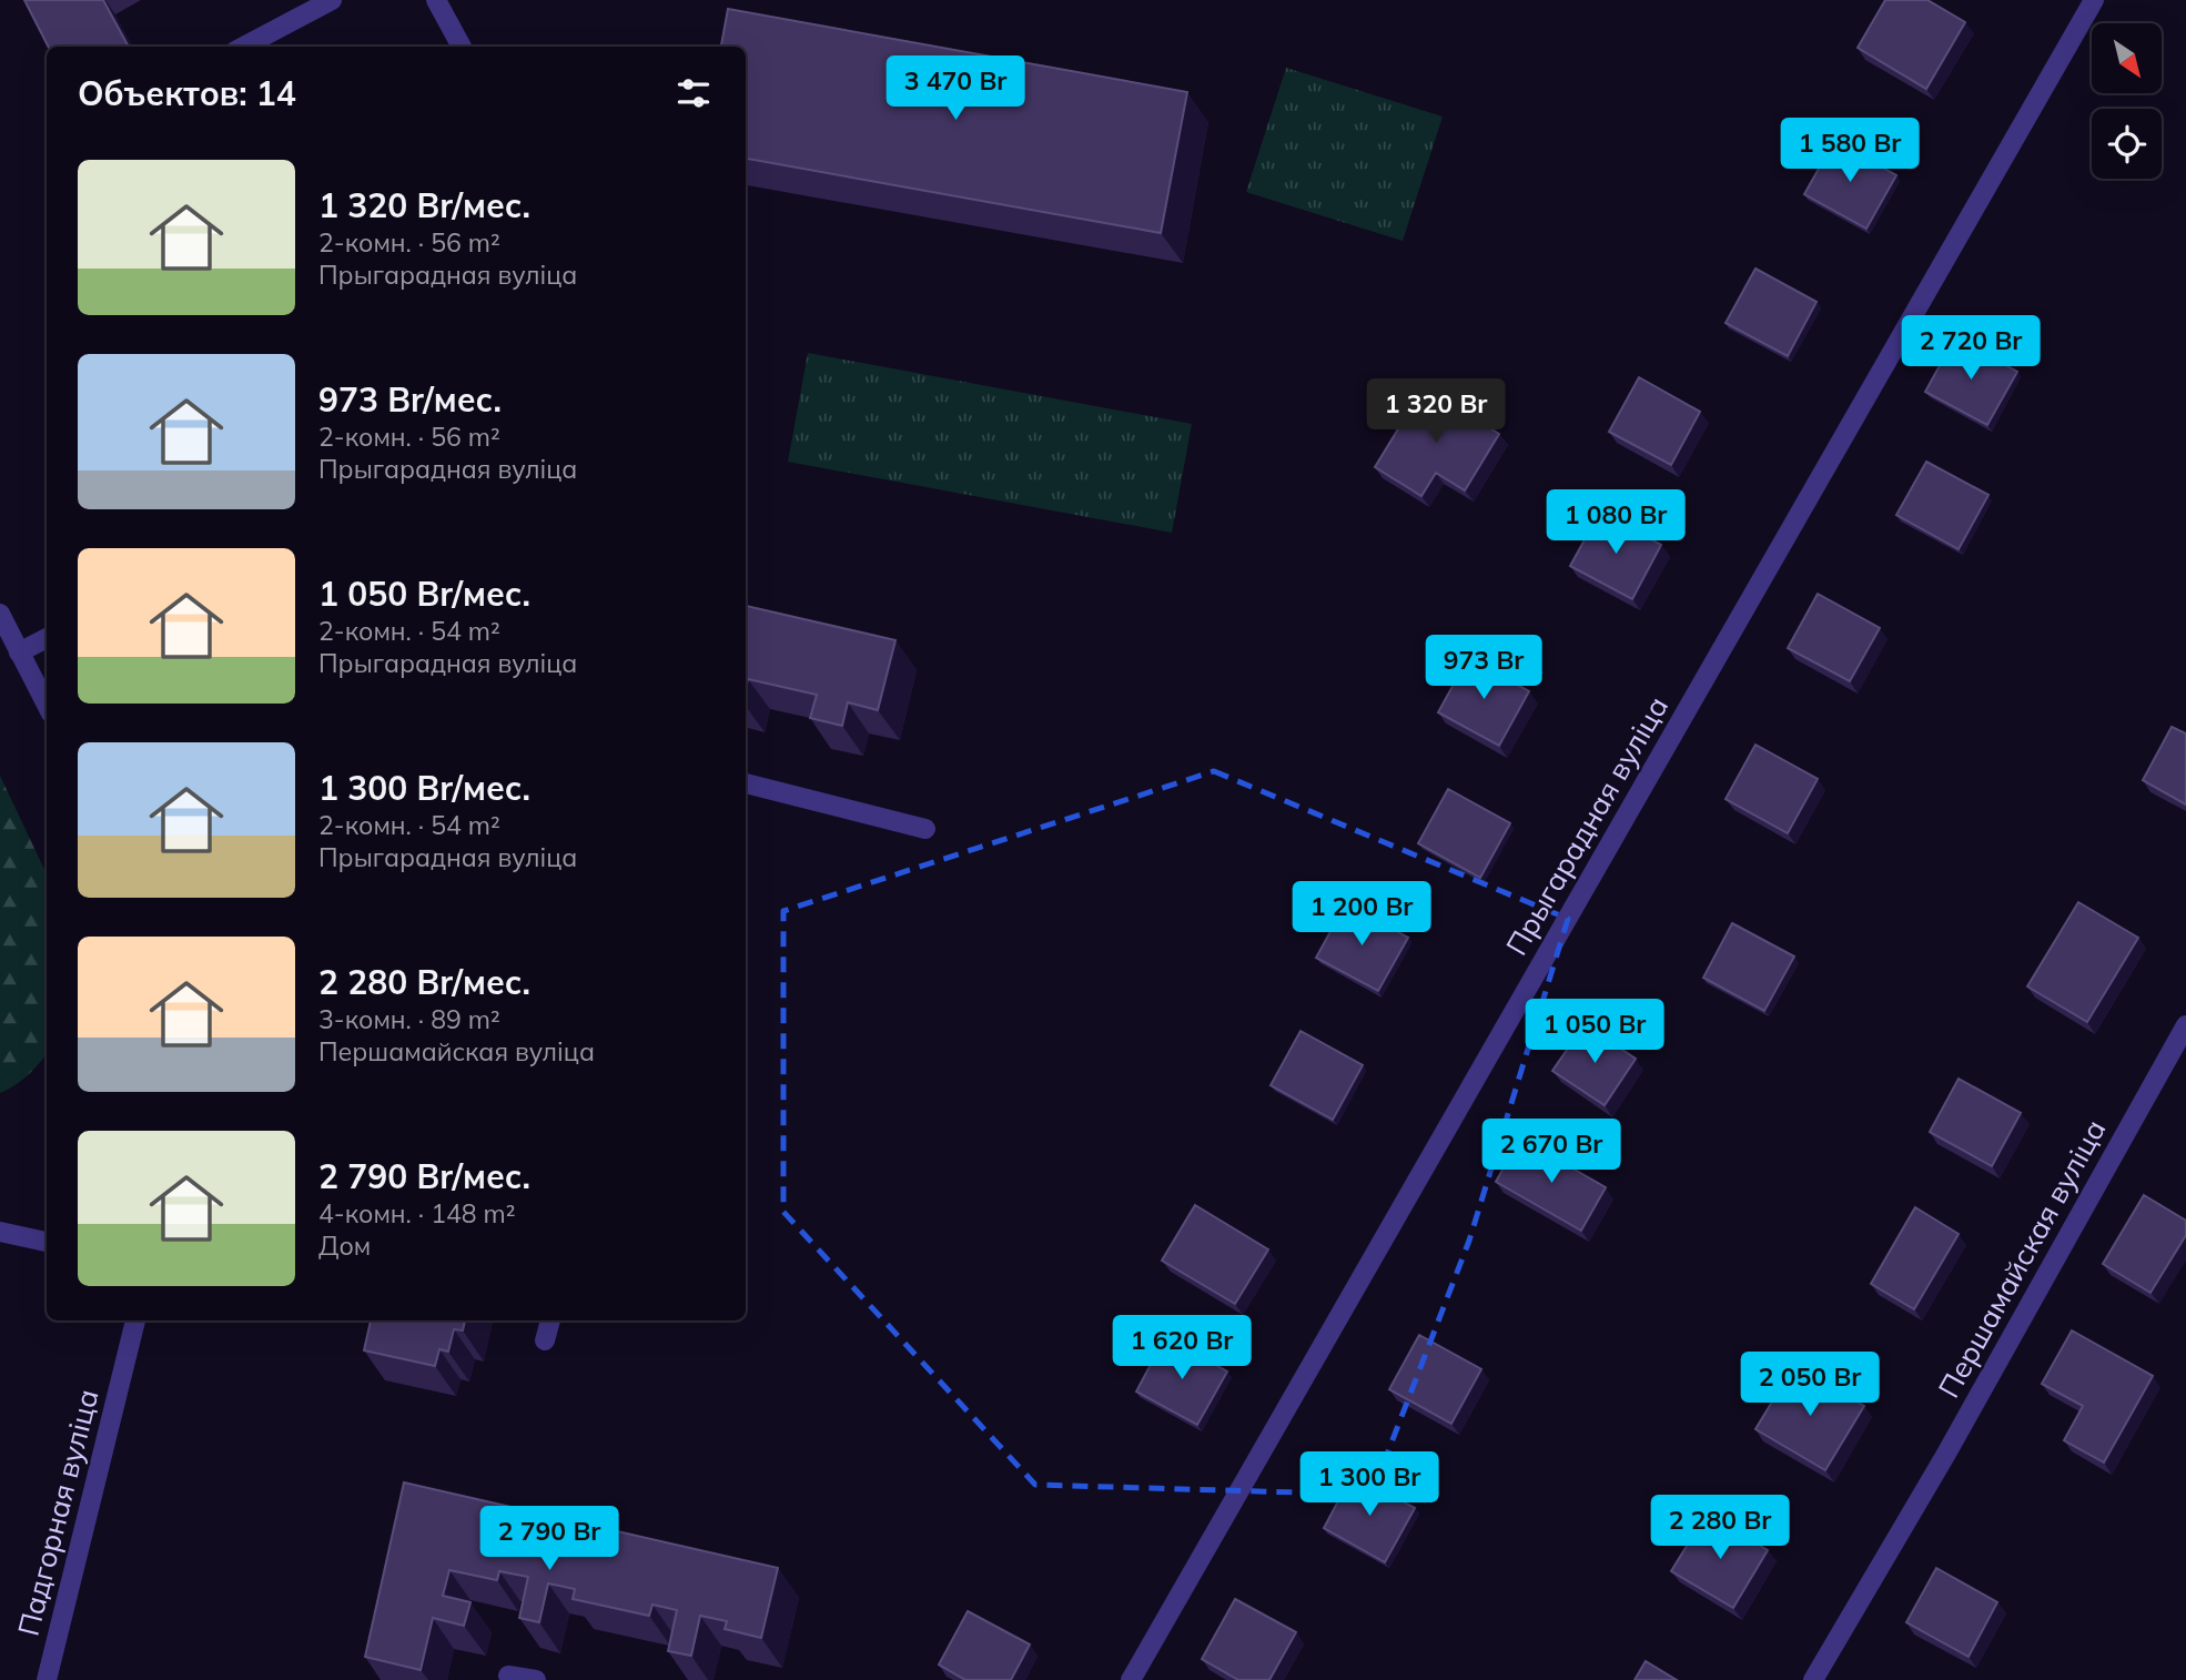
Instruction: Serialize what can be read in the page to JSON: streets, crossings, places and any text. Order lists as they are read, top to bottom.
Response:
{
  "streets": {
    "street": ["Прыгарадная вуліца", "Першамайская вуліца", "Падгорная вуліца"]
  },
  "north": "bottom right",
  "page": {
    "heading": "Объектов: 14",
    "price": [
      "3 470 Br",
      "1 580 Br",
      "2 720 Br",
      "1 320 Br",
      "1 080 Br",
      "973 Br",
      "1 200 Br",
      "1 050 Br",
      "2 670 Br",
      "1 620 Br",
      "2 050 Br",
      "1 300 Br",
      "2 280 Br",
      "2 790 Br"
    ],
    "list": [
      {
        "name": "1 320 Br/мес.",
        "note": "2-комн. · 56 m² · Прыгарадная вуліца"
      },
      {
        "name": "973 Br/мес.",
        "note": "2-комн. · 56 m² · Прыгарадная вуліца"
      },
      {
        "name": "1 050 Br/мес.",
        "note": "2-комн. · 54 m² · Прыгарадная вуліца"
      },
      {
        "name": "1 300 Br/мес.",
        "note": "2-комн. · 54 m² · Прыгарадная вуліца"
      },
      {
        "name": "2 280 Br/мес.",
        "note": "3-комн. · 89 m² · Першамайская вуліца"
      },
      {
        "name": "2 790 Br/мес.",
        "note": "4-комн. · 148 m² · Дом"
      }
    ]
  }
}
